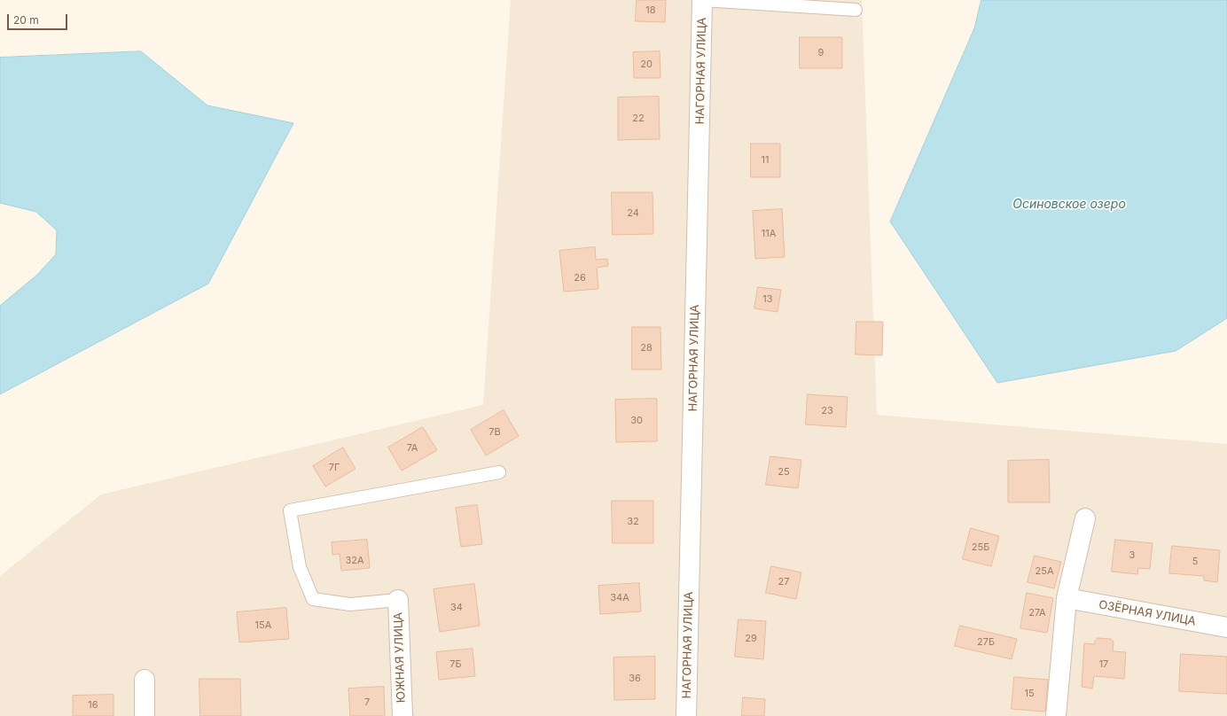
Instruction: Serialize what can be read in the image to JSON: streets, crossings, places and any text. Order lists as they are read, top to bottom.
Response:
{
  "streets": {
    "street": ["НАГОРНАЯ УЛИЦА", "ОЗЁРНАЯ УЛИЦА", "ЮЖНАЯ УЛИЦА"]
  },
  "water": ["Осиновское озеро"],
  "house_numbers": [
    "18",
    "9",
    "20",
    "22",
    "11",
    "24",
    "11А",
    "26",
    "13",
    "28",
    "23",
    "30",
    "7В",
    "7А",
    "7Г",
    "25",
    "32",
    "25Б",
    "3",
    "32А",
    "5",
    "25А",
    "27",
    "34А",
    "34",
    "27А",
    "15А",
    "29",
    "27Б",
    "7Б",
    "17",
    "36",
    "15",
    "7",
    "16"
  ],
  "scale_bar": "20 m"
}
